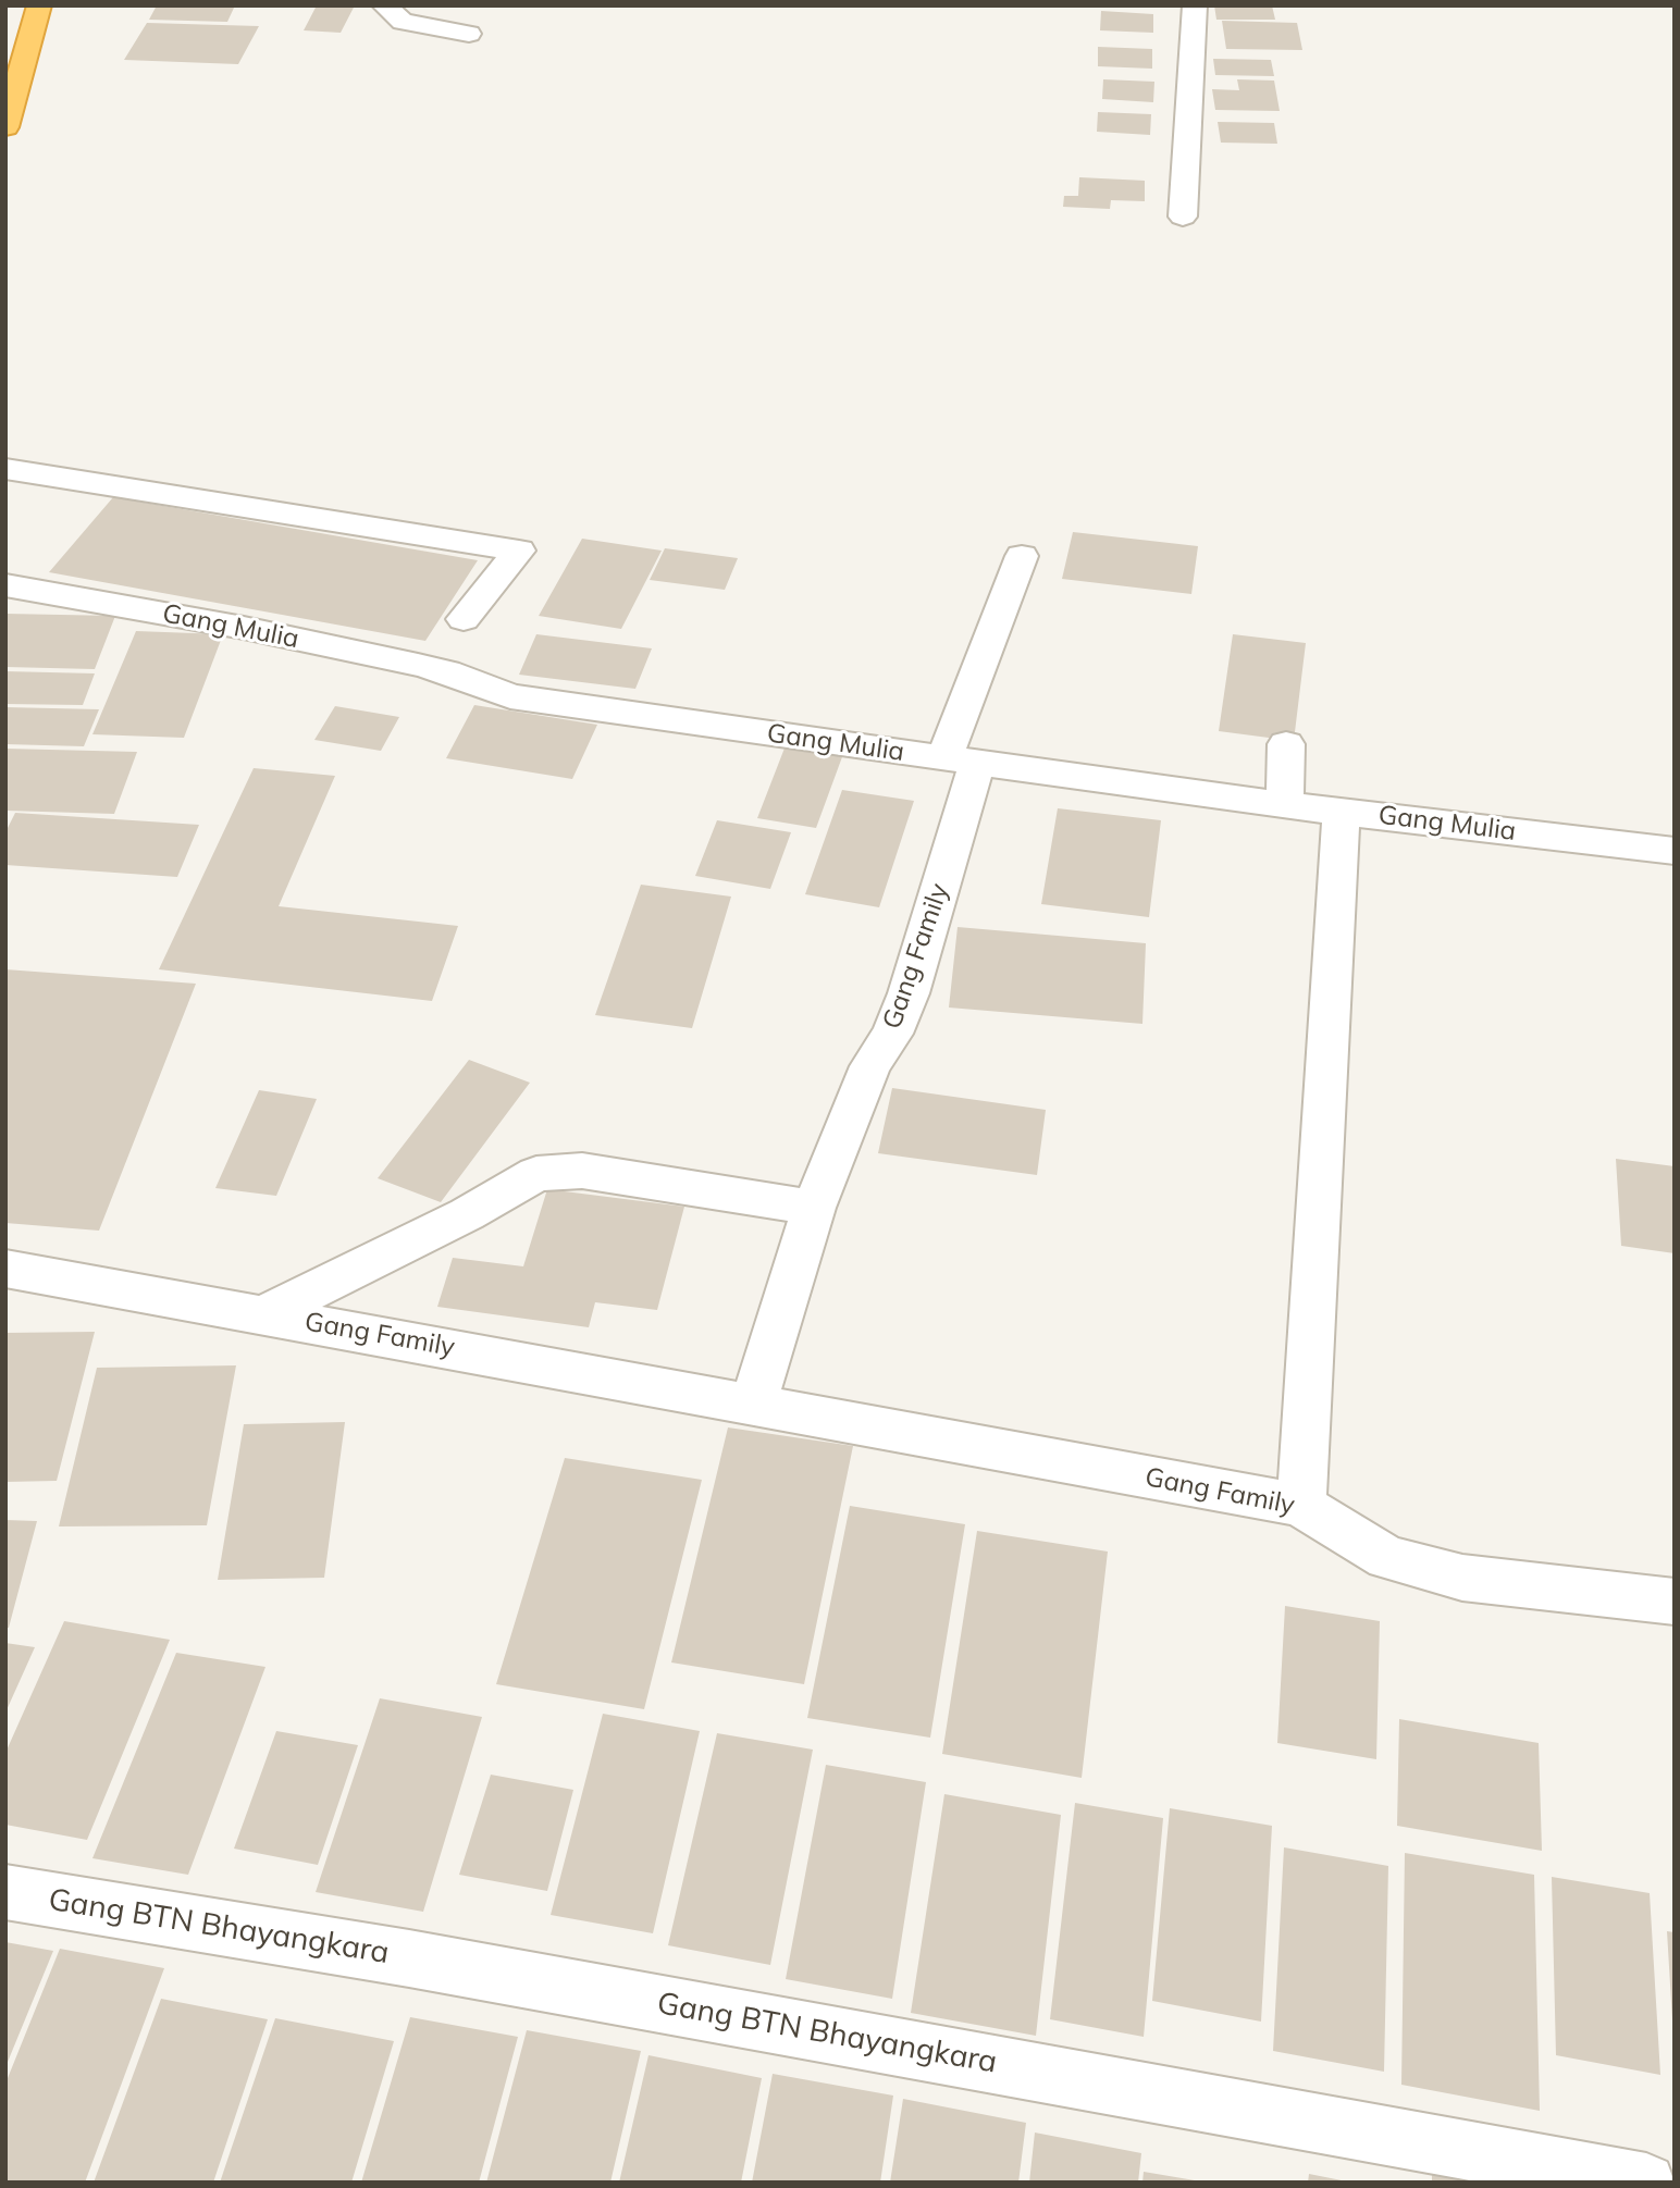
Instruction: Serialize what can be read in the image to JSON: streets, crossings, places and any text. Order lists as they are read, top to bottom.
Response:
{
  "streets": {
    "street": ["Gang Mulia", "Gang Family", "Gang BTN Bhayangkara"]
  },
  "crossings": [
    ["Gang Mulia", "Gang Family"]
  ]
}
